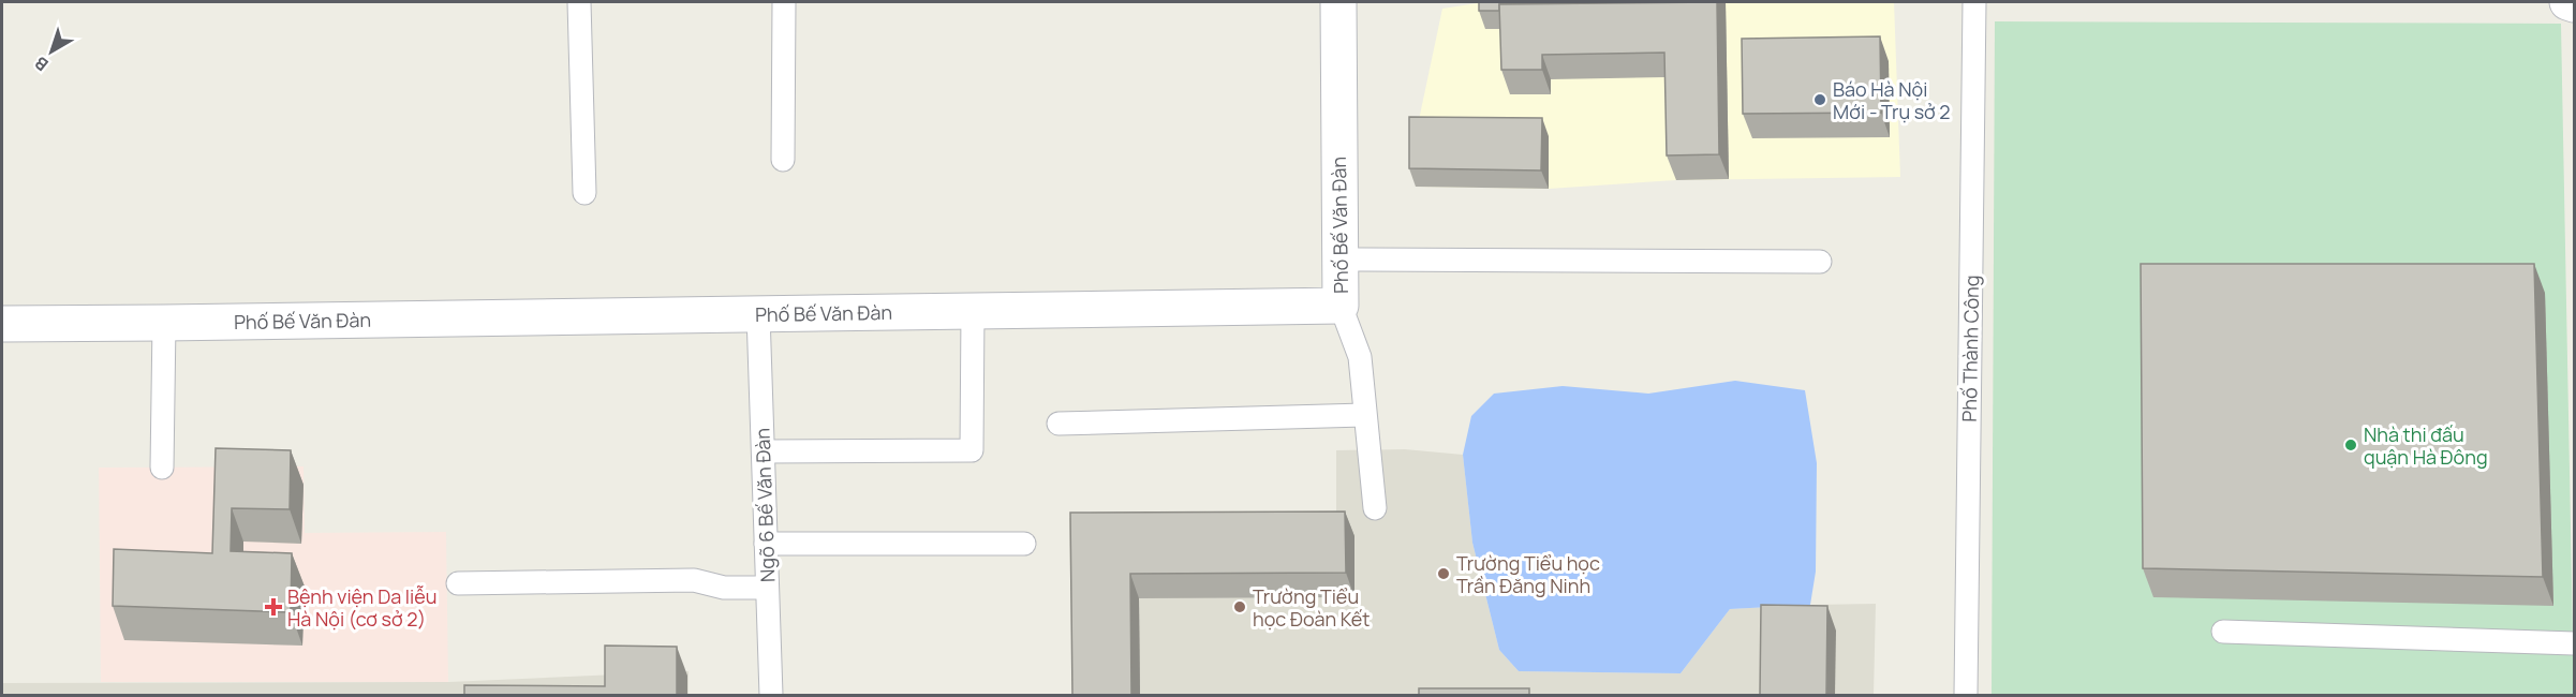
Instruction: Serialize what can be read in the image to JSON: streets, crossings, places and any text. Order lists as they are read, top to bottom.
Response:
{
  "streets": {
    "street": ["Phố Bế Văn Đàn"],
    "lane": ["Phố Thành Công", "Ngõ 6 Bế Văn Đàn"]
  },
  "crossings": [
    ["Phố Bế Văn Đàn", "Ngõ 6 Bế Văn Đàn"]
  ],
  "places": {
    "other": [
      "Báo Hà Nội Mới - Trụ sở 2",
      "Nhà thi đấu quận Hà Đông",
      "Trường Tiểu học Trần Đăng Ninh",
      "Trường Tiểu học Đoàn Kết"
    ],
    "health": ["Bệnh viện Da liễu Hà Nội (cơ sở 2)"]
  },
  "north": "bottom left"
}
